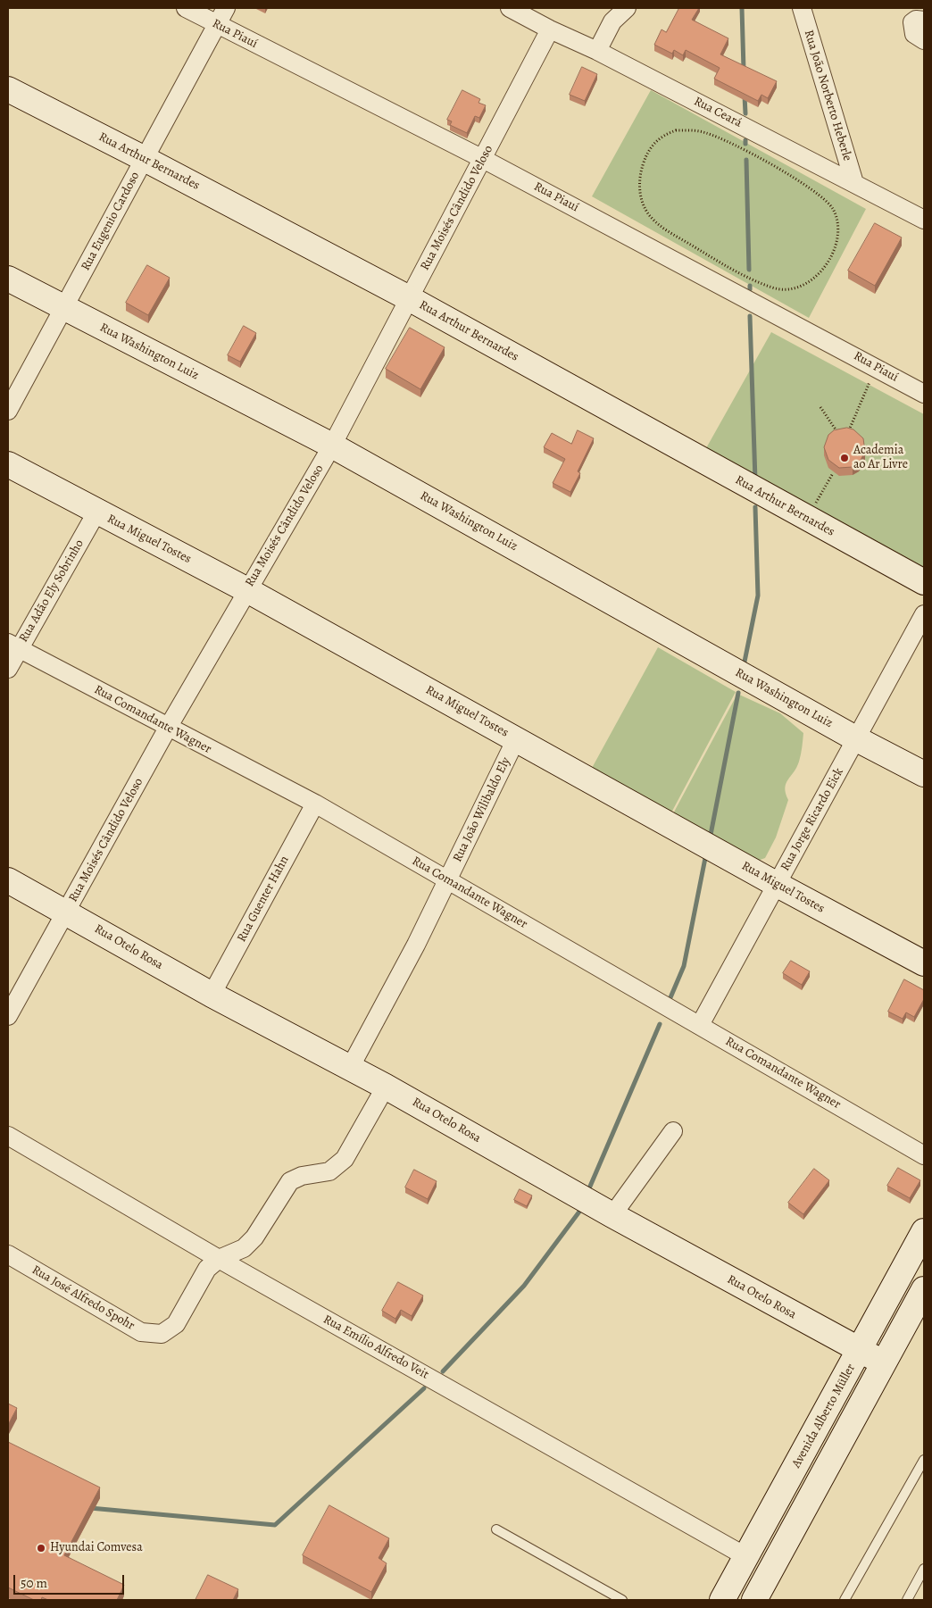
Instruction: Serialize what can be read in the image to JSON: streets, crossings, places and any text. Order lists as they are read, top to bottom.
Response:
{
  "streets": {
    "street": [
      "Rua Piauí",
      "Rua João Norberto Heberle",
      "Rua Ceará",
      "Rua Arthur Bernardes",
      "Rua Moisés Cândido Veloso",
      "Rua Eugenio Cardoso",
      "Rua Washington Luiz",
      "Rua Miguel Tostes",
      "Rua Adão Ely Sobrinho",
      "Rua Comandante Wagner",
      "Rua João Wilibaldo Ely",
      "Rua Jorge Ricardo Eick",
      "Rua Guenter Hahn",
      "Rua Otelo Rosa",
      "Rua José Alfredo Spohr",
      "Rua Emílio Alfredo Veit",
      "Avenida Alberto Müller"
    ]
  },
  "crossings": [
    ["Rua Piauí", "Rua Moisés Cândido Veloso"],
    ["Rua Piauí", "Rua Eugenio Cardoso"],
    ["Rua João Norberto Heberle", "Rua Ceará"],
    ["Rua Ceará", "Rua Moisés Cândido Veloso"],
    ["Rua Arthur Bernardes", "Rua Moisés Cândido Veloso"],
    ["Rua Arthur Bernardes", "Rua Eugenio Cardoso"],
    ["Rua Moisés Cândido Veloso", "Rua Washington Luiz"],
    ["Rua Moisés Cândido Veloso", "Rua Miguel Tostes"],
    ["Rua Moisés Cândido Veloso", "Rua Comandante Wagner"],
    ["Rua Moisés Cândido Veloso", "Rua Otelo Rosa"],
    ["Rua Eugenio Cardoso", "Rua Washington Luiz"],
    ["Rua Washington Luiz", "Rua Jorge Ricardo Eick"],
    ["Rua Miguel Tostes", "Rua Adão Ely Sobrinho"],
    ["Rua Miguel Tostes", "Rua João Wilibaldo Ely"],
    ["Rua Miguel Tostes", "Rua Jorge Ricardo Eick"],
    ["Rua Adão Ely Sobrinho", "Rua Comandante Wagner"],
    ["Rua Comandante Wagner", "Rua João Wilibaldo Ely"],
    ["Rua Comandante Wagner", "Rua Jorge Ricardo Eick"],
    ["Rua Comandante Wagner", "Rua Guenter Hahn"],
    ["Rua João Wilibaldo Ely", "Rua Otelo Rosa"],
    ["Rua Guenter Hahn", "Rua Otelo Rosa"],
    ["Rua Otelo Rosa", "Avenida Alberto Müller"],
    ["Rua José Alfredo Spohr", "Rua Emílio Alfredo Veit"],
    ["Rua Emílio Alfredo Veit", "Avenida Alberto Müller"]
  ],
  "places": ["Academia ao Ar Livre", "Hyundai Comvesa"],
  "scale_bar": "50 m"
}
